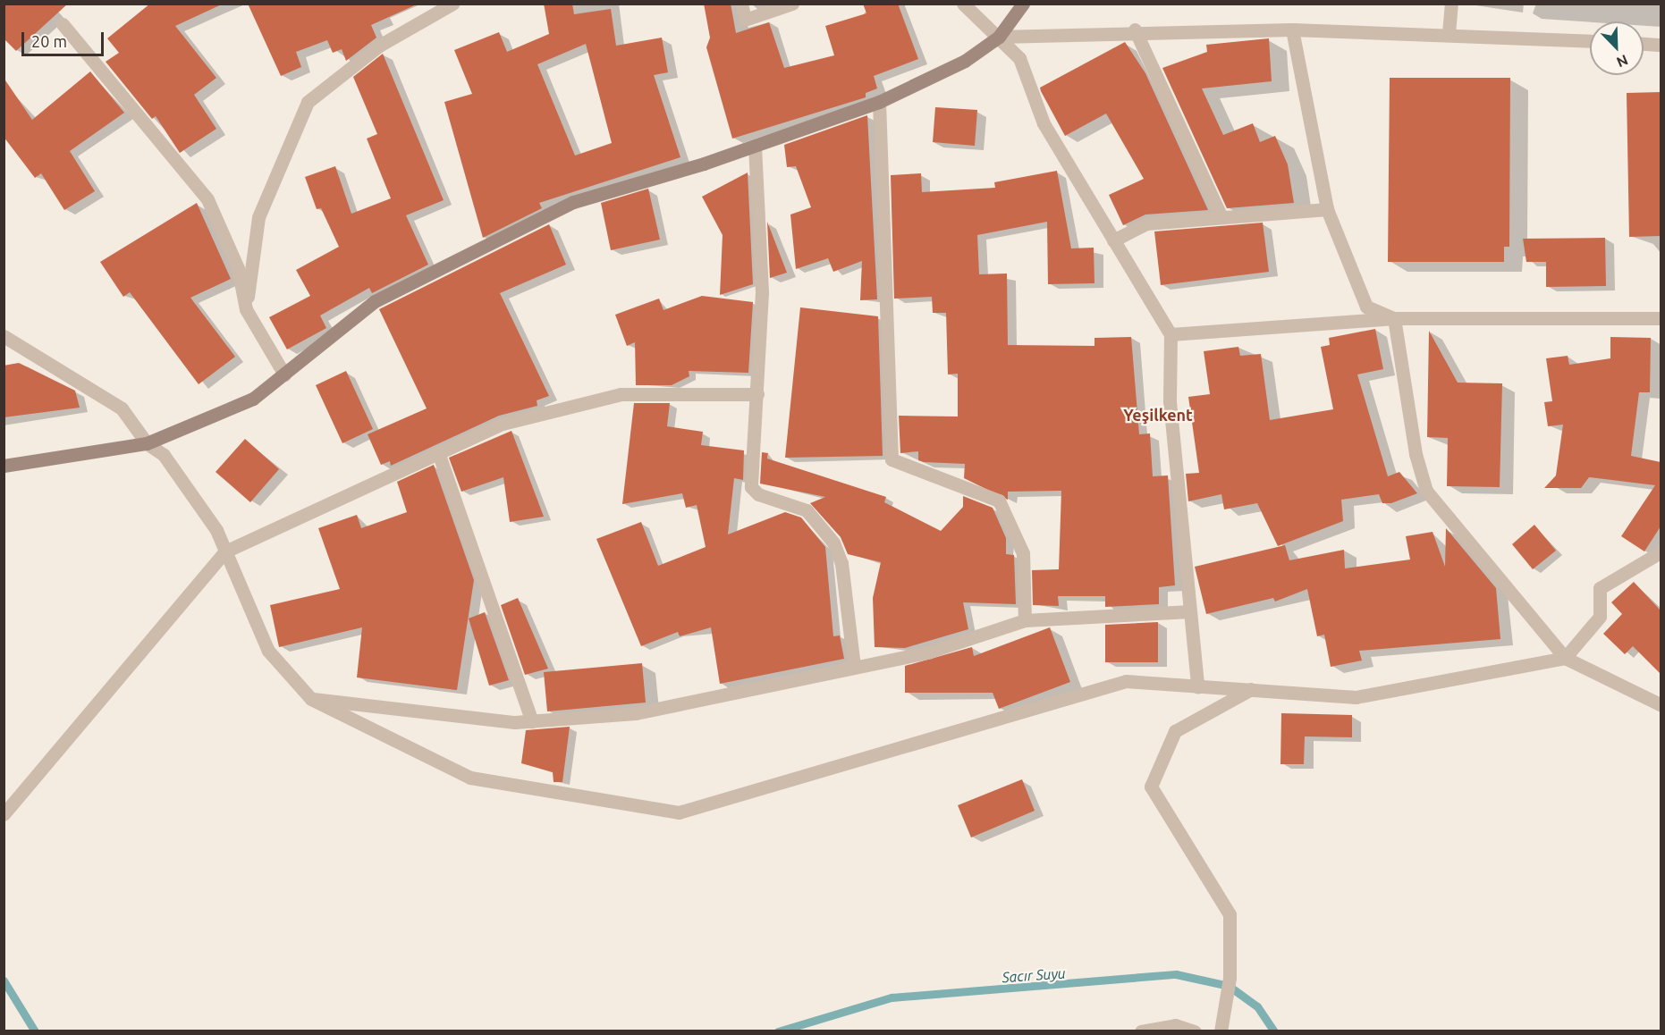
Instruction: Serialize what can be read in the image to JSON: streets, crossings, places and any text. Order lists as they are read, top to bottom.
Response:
{
  "districts": ["Yeşilkent"],
  "water": ["Sacır Suyu"],
  "scale_bar": "20 m",
  "north": "bottom right"
}
